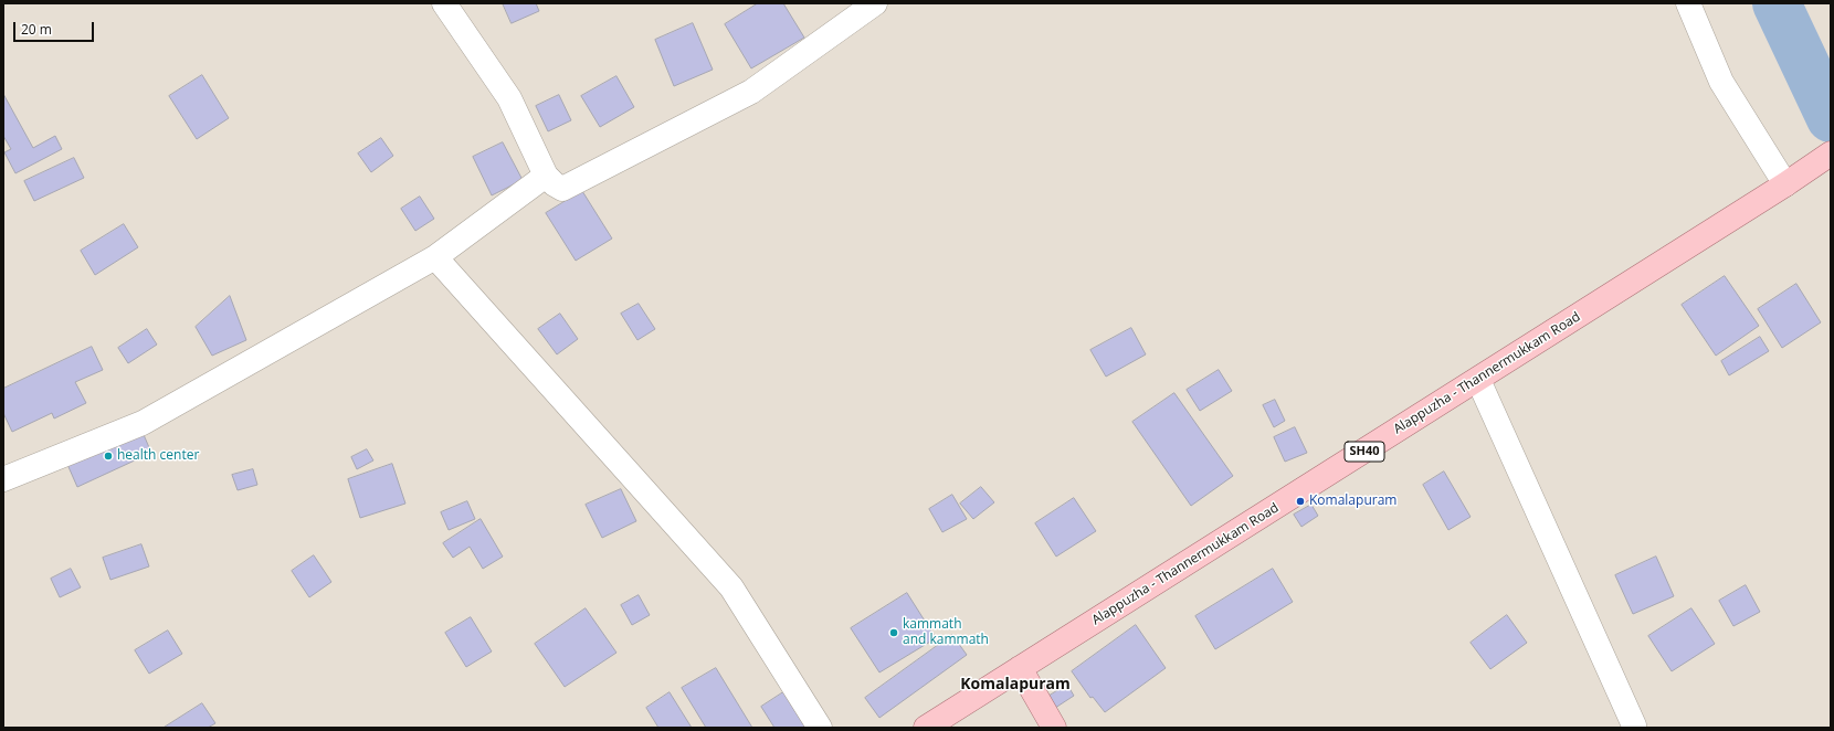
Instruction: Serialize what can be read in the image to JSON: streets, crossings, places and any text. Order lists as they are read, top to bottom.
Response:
{
  "streets": {
    "main road": ["Alappuzha - Thannermukkam Road", "SH40"]
  },
  "crossings": [
    ["Alappuzha - Thannermukkam Road", "SH40"]
  ],
  "districts": ["Komalapuram"],
  "places": ["health center", "Komalapuram", "kammath and kammath"],
  "scale_bar": "20 m"
}
